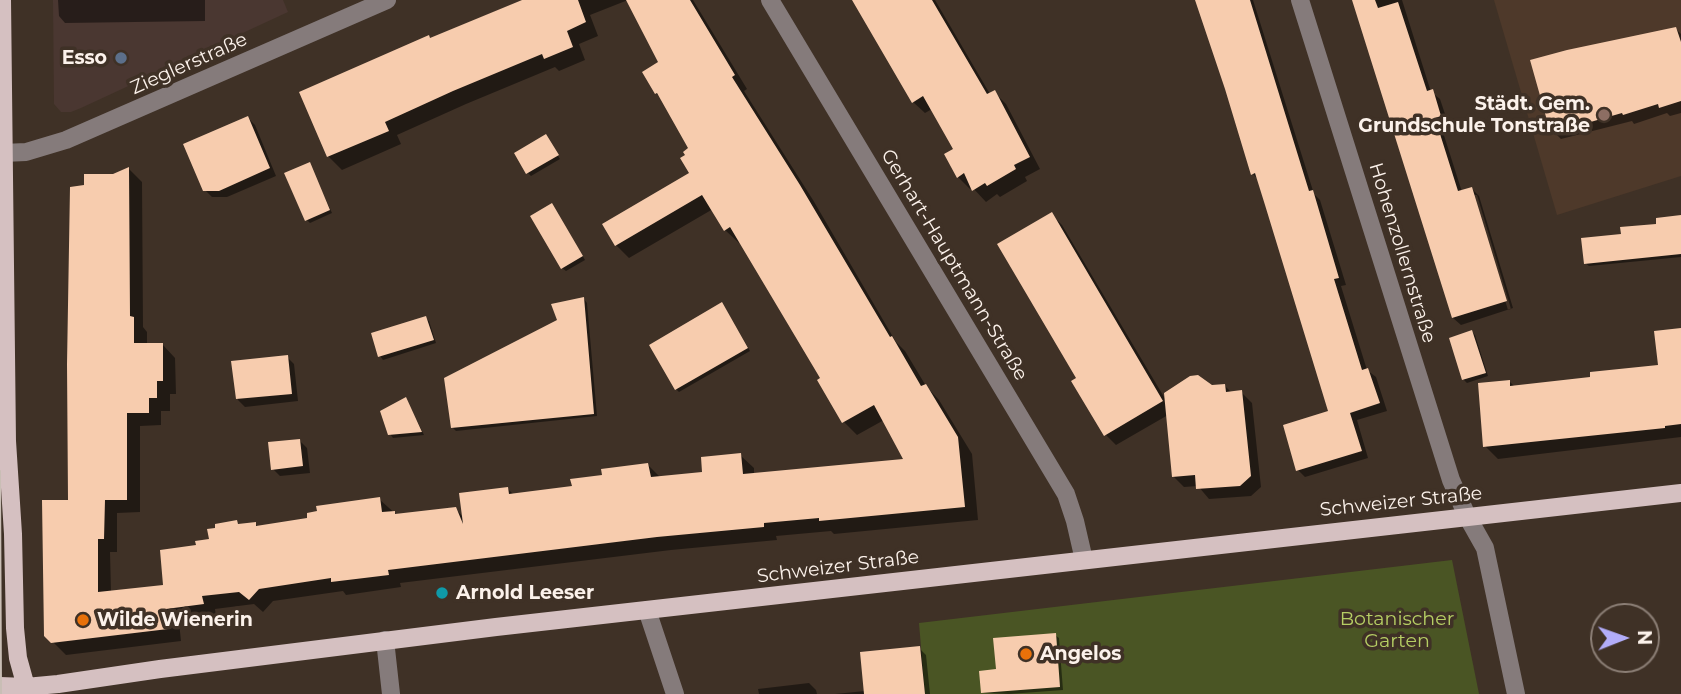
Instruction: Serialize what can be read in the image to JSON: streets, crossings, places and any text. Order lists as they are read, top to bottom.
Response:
{
  "streets": {
    "main road": ["Schweizer Straße"],
    "street": ["Zieglerstraße", "Hohenzollernstraße", "Gerhart-Hauptmann-Straße"]
  },
  "crossings": [
    ["Hohenzollernstraße", "Schweizer Straße"],
    ["Gerhart-Hauptmann-Straße", "Schweizer Straße"]
  ],
  "parks": ["Botanischer Garten"],
  "places": [
    "Esso",
    "Städt. Gem. Grundschule Tonstraße",
    "Arnold Leeser",
    "Wilde Wienerin",
    "Angelos"
  ],
  "north": "right"
}
